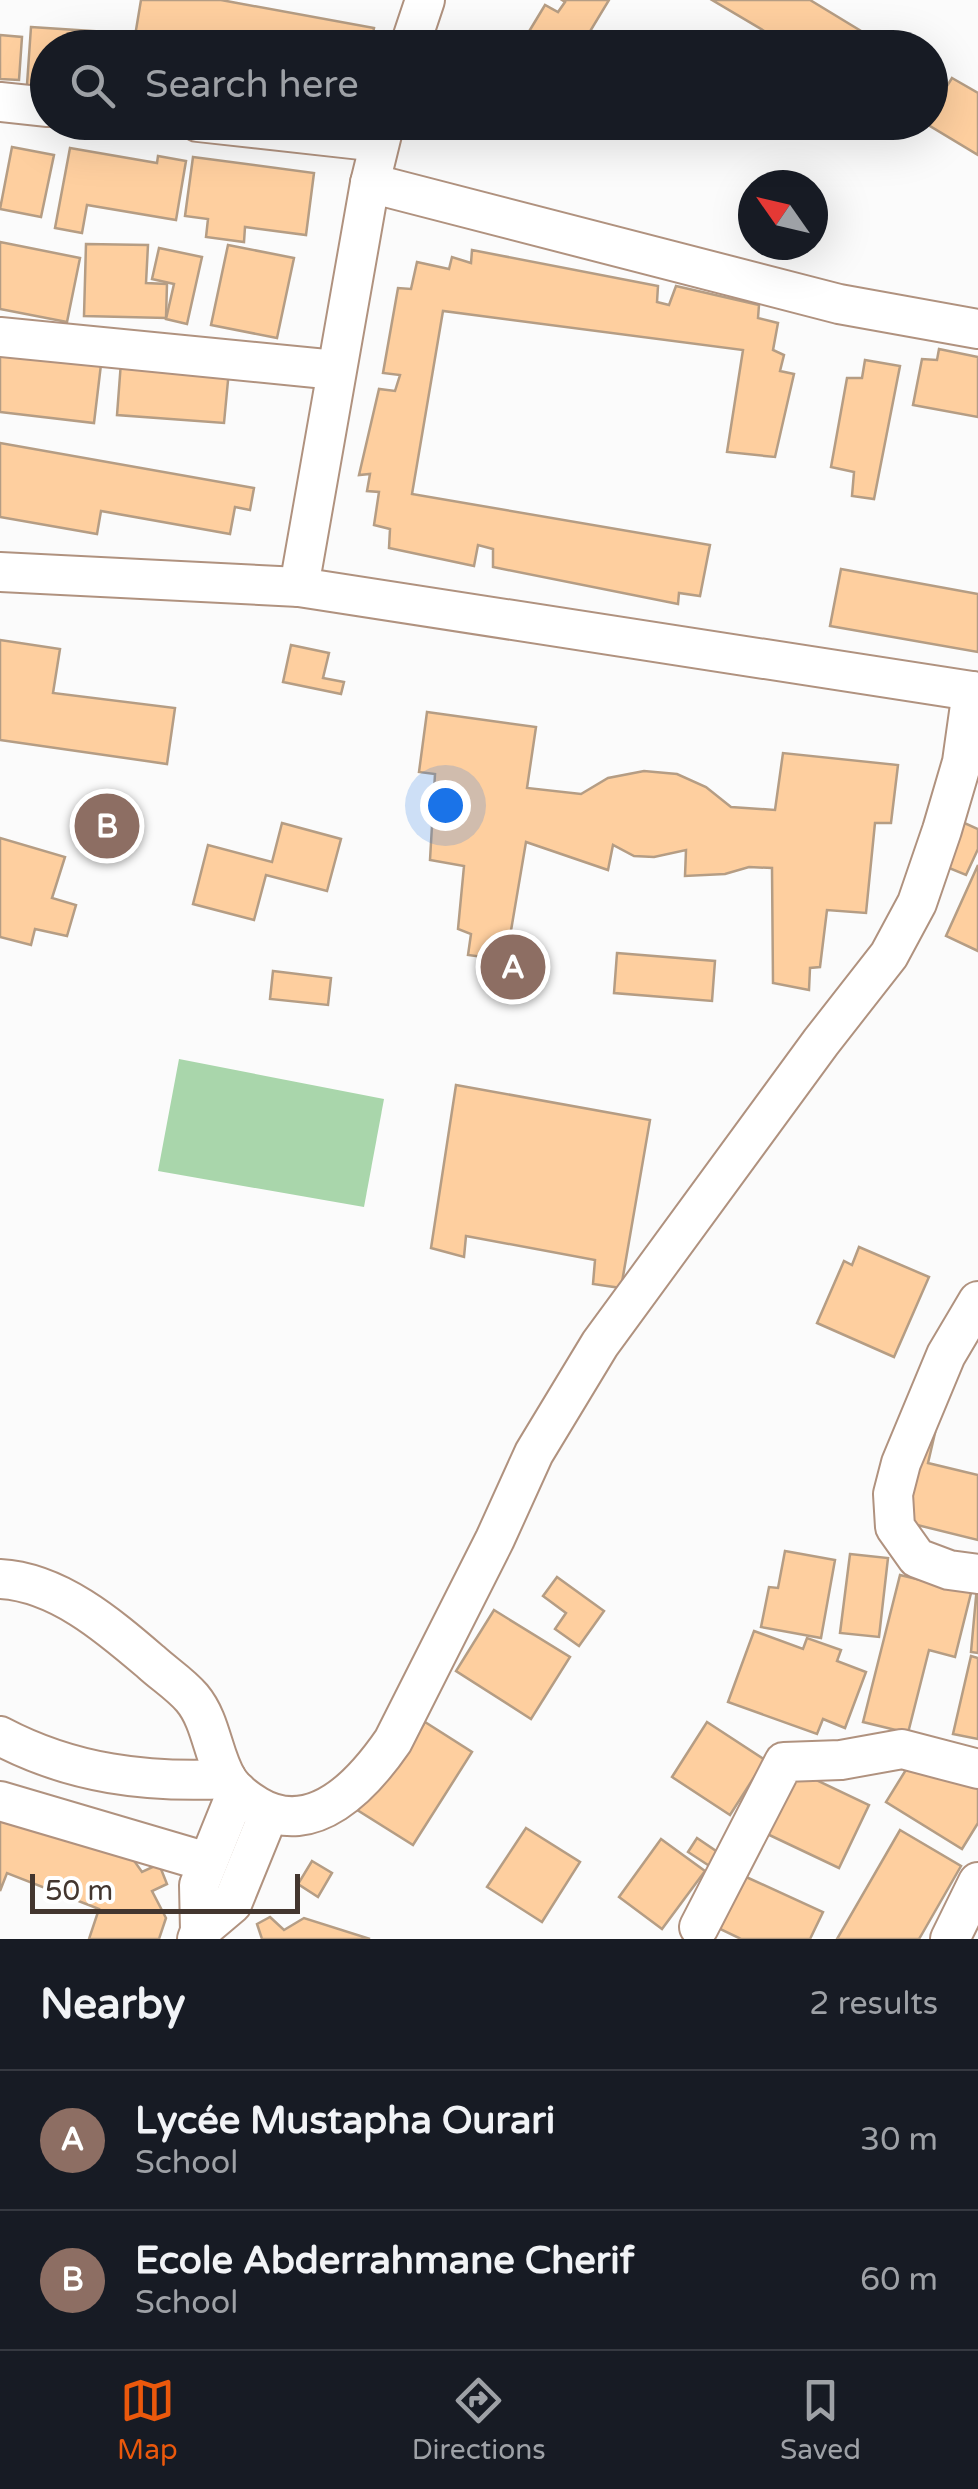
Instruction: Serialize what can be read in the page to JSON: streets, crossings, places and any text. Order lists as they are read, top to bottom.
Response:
{
  "scale_bar": "50 m",
  "north": "top left",
  "page": {
    "search": "Search here",
    "pins": ["B", "A"],
    "scale": "50 m",
    "heading": ["Nearby", "2 results"],
    "list": [
      {
        "mark": "A",
        "name": "Lycée Mustapha Ourari",
        "note": "School",
        "value": "30 m"
      },
      {
        "mark": "B",
        "name": "Ecole Abderrahmane Cherif",
        "note": "School",
        "value": "60 m"
      }
    ],
    "nav": ["Map", "Directions", "Saved"]
  }
}
